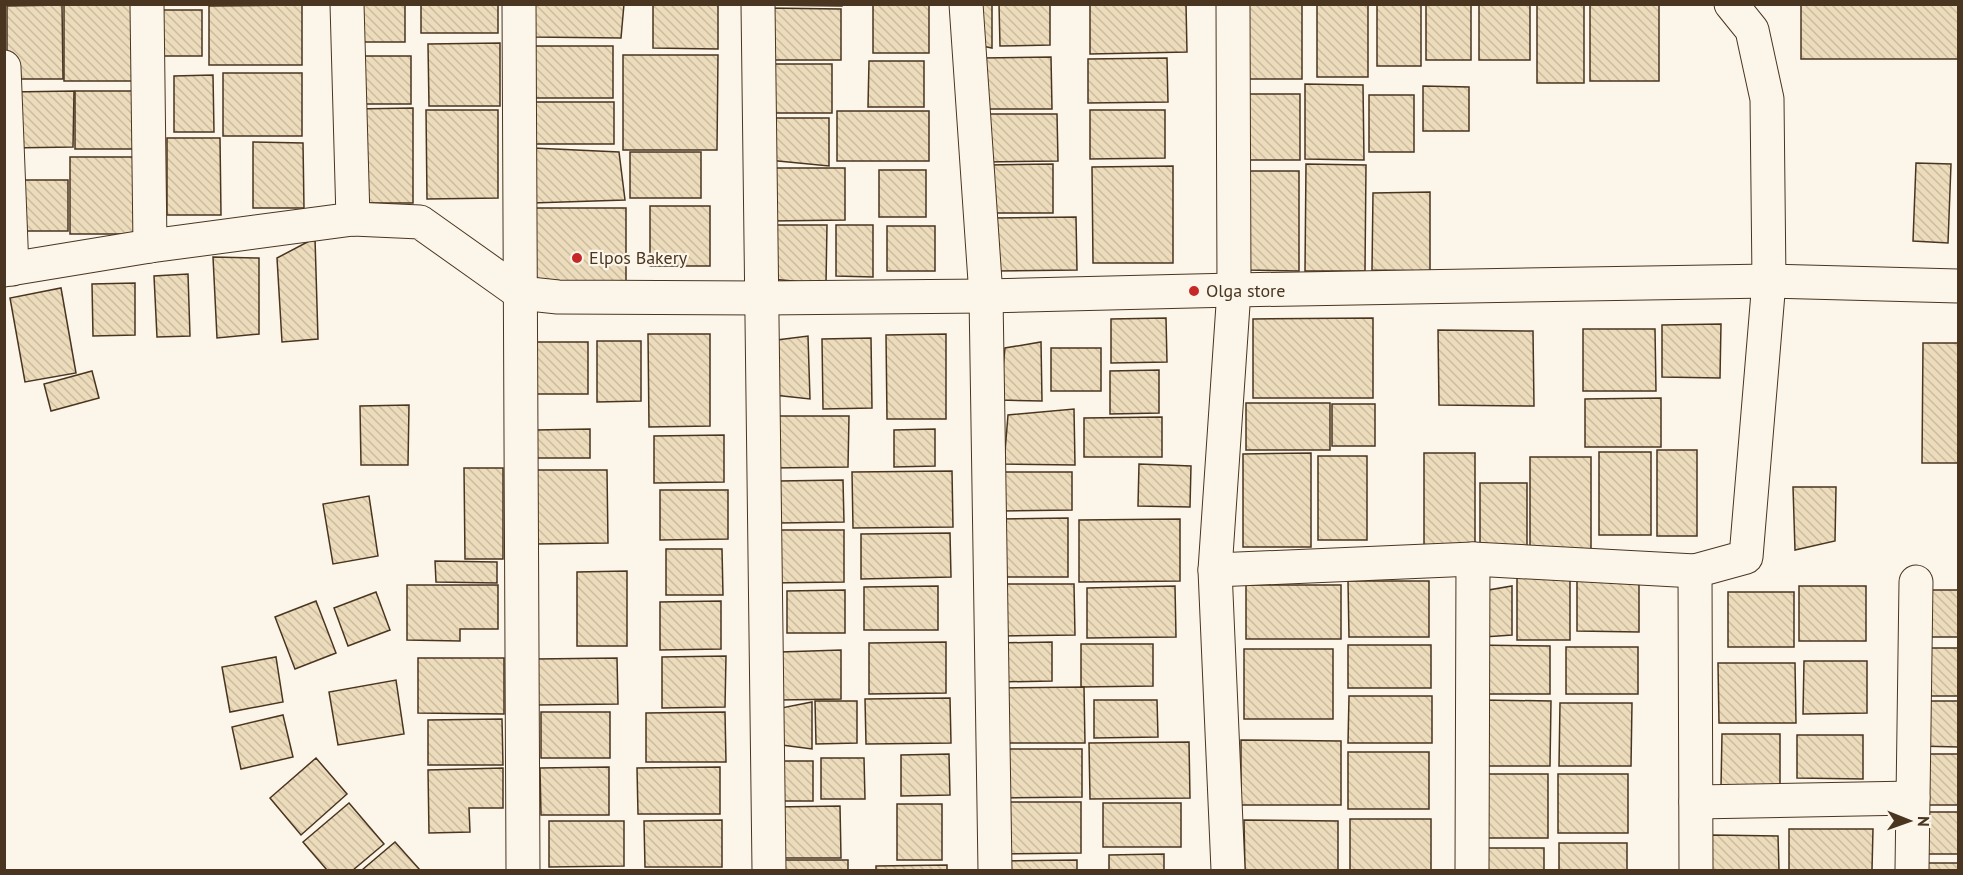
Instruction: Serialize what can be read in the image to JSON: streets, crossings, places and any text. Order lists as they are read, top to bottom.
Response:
{
  "places": ["Elpos Bakery", "Olga store"],
  "north": "right"
}
